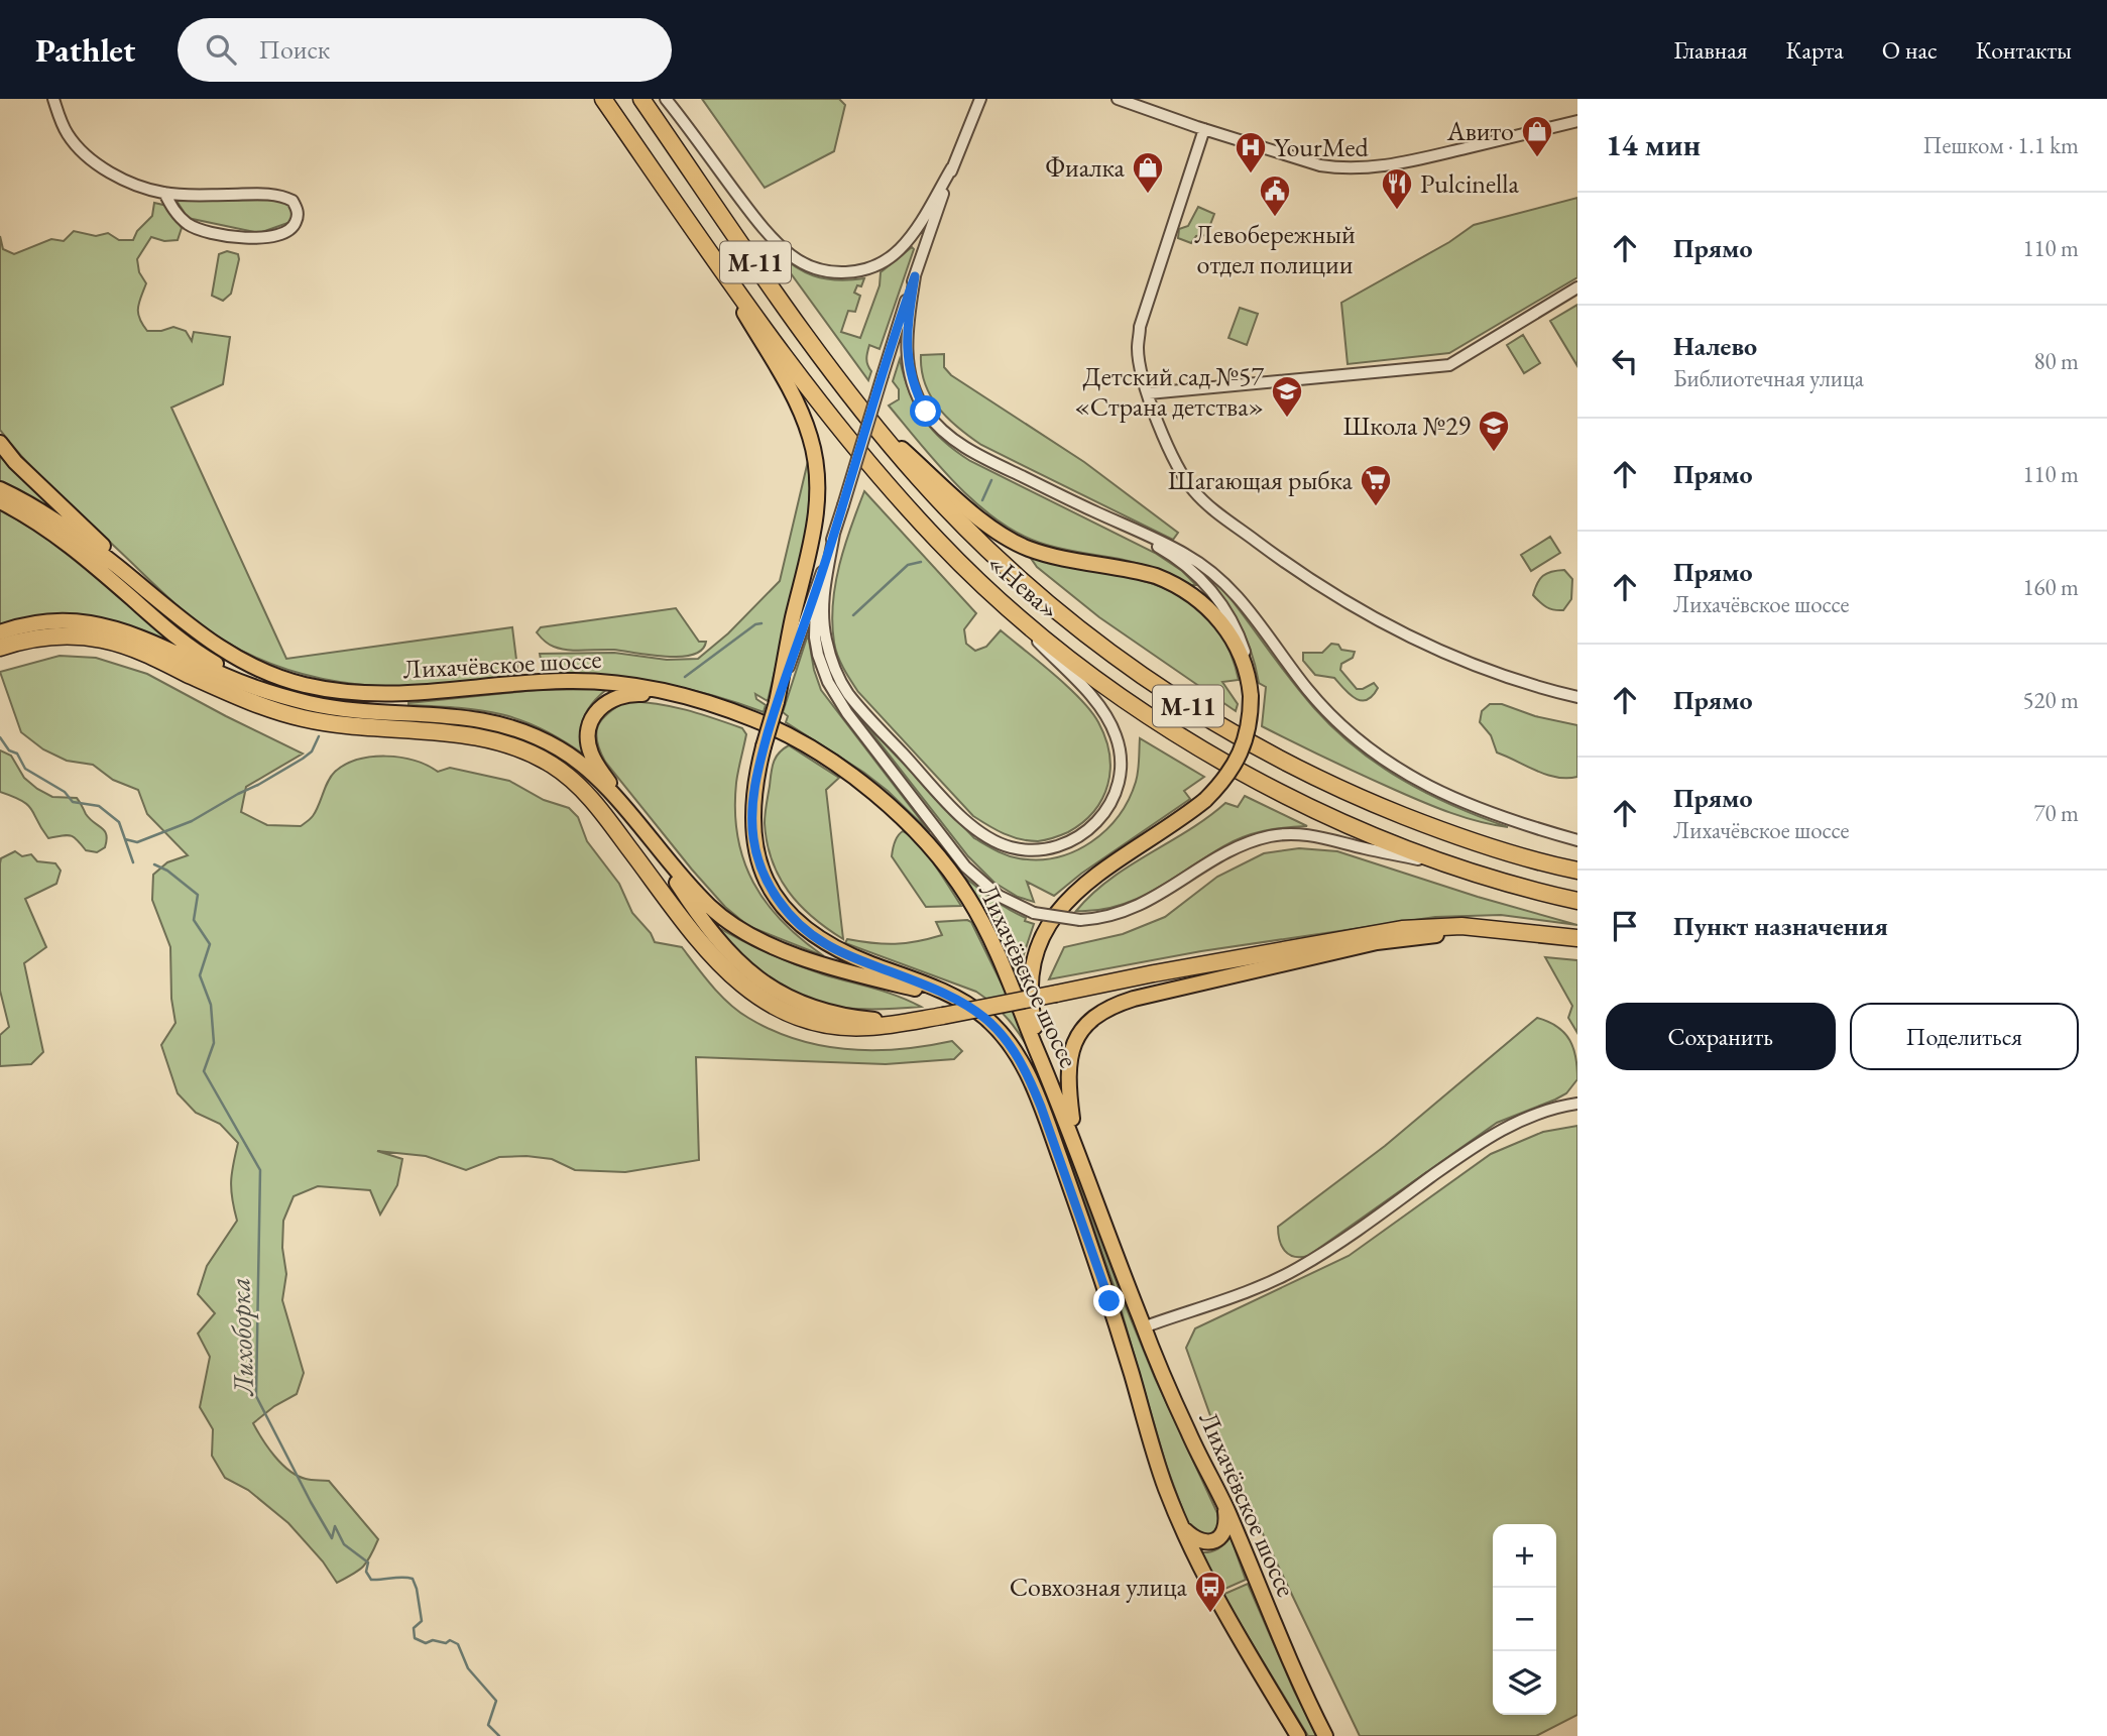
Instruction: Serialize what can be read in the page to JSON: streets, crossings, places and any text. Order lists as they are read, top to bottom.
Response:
{
  "streets": {
    "highway": ["М-11", "«Нева»"],
    "main road": ["Лихачёвское шоссе"]
  },
  "water": ["Лихоборка"],
  "places": {
    "shop": ["Авито", "Фиалка"],
    "hospital": ["YourMed"],
    "restaurant": ["Pulcinella"],
    "public building": ["Левобережный отдел полиции"],
    "school or university": ["Детский сад №57 «Страна детства»", "Школа №29"],
    "supermarket": ["Шагающая рыбка"],
    "bus stop": ["Совхозная улица"]
  },
  "page": {
    "header": "Pathlet",
    "search": "Поиск",
    "nav": [
      "Главная",
      "Карта",
      "О нас",
      "Контакты"
    ],
    "heading": ["14 мин", "Пешком · 1.1 km"],
    "list": [
      ["Прямо", "110 m"],
      ["Налево", "Библиотечная улица", "80 m"],
      ["Прямо", "110 m"],
      ["Прямо", "Лихачёвское шоссе", "160 m"],
      ["Прямо", "520 m"],
      ["Прямо", "Лихачёвское шоссе", "70 m"],
      "Пункт назначения"
    ],
    "buttons": ["Сохранить", "Поделиться"],
    "map_buttons": ["+", "−"]
  }
}
